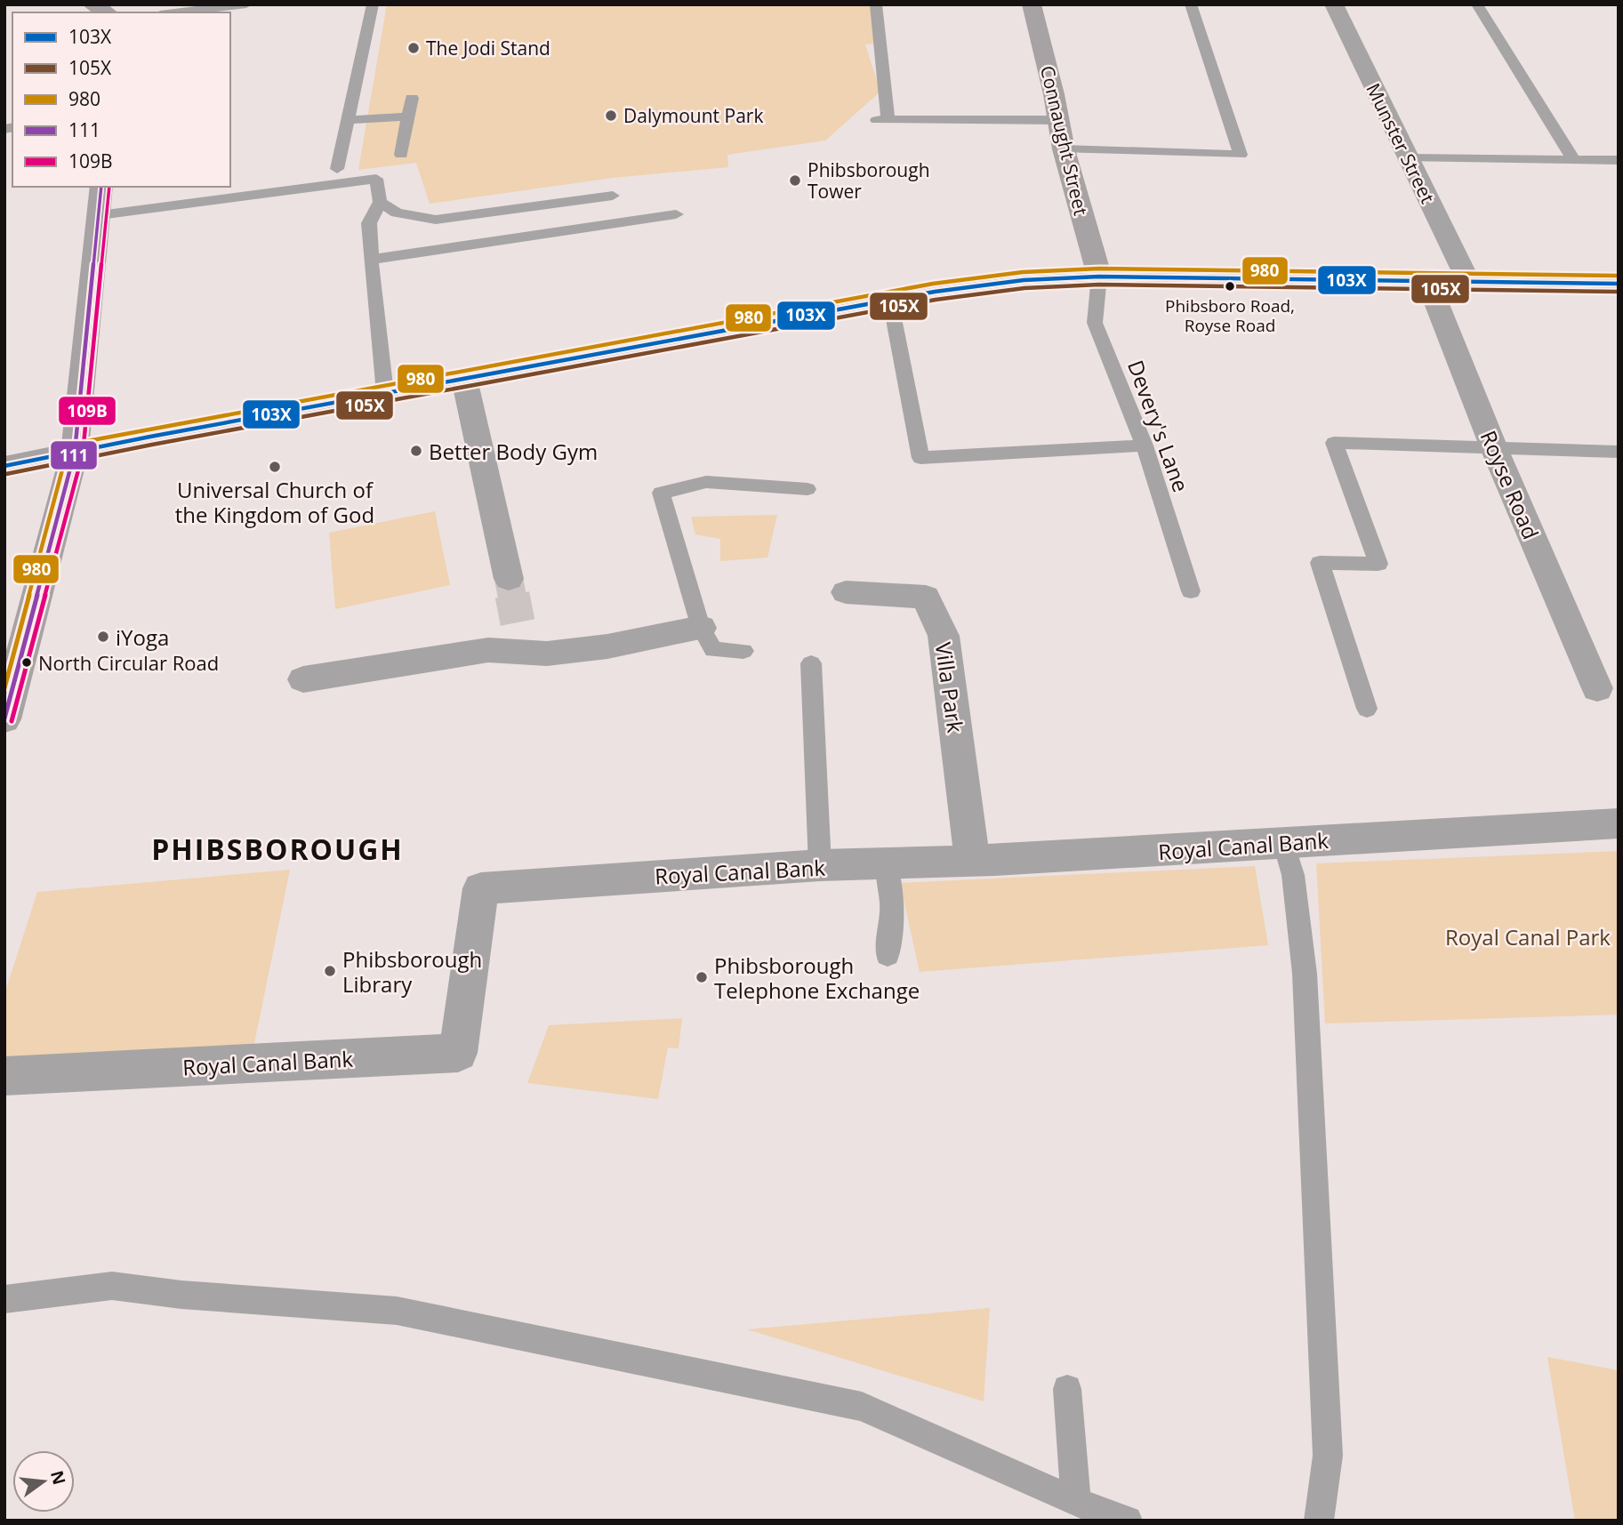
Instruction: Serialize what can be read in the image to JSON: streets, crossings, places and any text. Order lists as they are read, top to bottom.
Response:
{
  "streets": {
    "main road": ["Connaught Street"],
    "street": [
      "Munster Street",
      "Royse Road",
      "Villa Park",
      "Royal Canal Bank"
    ],
    "lane": ["Devery's Lane"]
  },
  "crossings": [
    ["Connaught Street", "Devery's Lane"],
    ["Villa Park", "Royal Canal Bank"]
  ],
  "districts": ["PHIBSBOROUGH"],
  "parks": ["Royal Canal Park"],
  "places": [
    "The Jodi Stand",
    "Dalymount Park",
    "Phibsborough Tower",
    "Phibsboro Road, Royse Road",
    "Better Body Gym",
    "Universal Church of the Kingdom of God",
    "iYoga",
    "North Circular Road",
    "Phibsborough Library",
    "Phibsborough Telephone Exchange"
  ],
  "lines": [
    "transit line 111",
    "transit line 109B",
    "transit line 980",
    "transit line 103X",
    "transit line 105X"
  ],
  "legend": [
    "103X",
    "105X",
    "980",
    "111",
    "109B"
  ],
  "north": "right"
}
